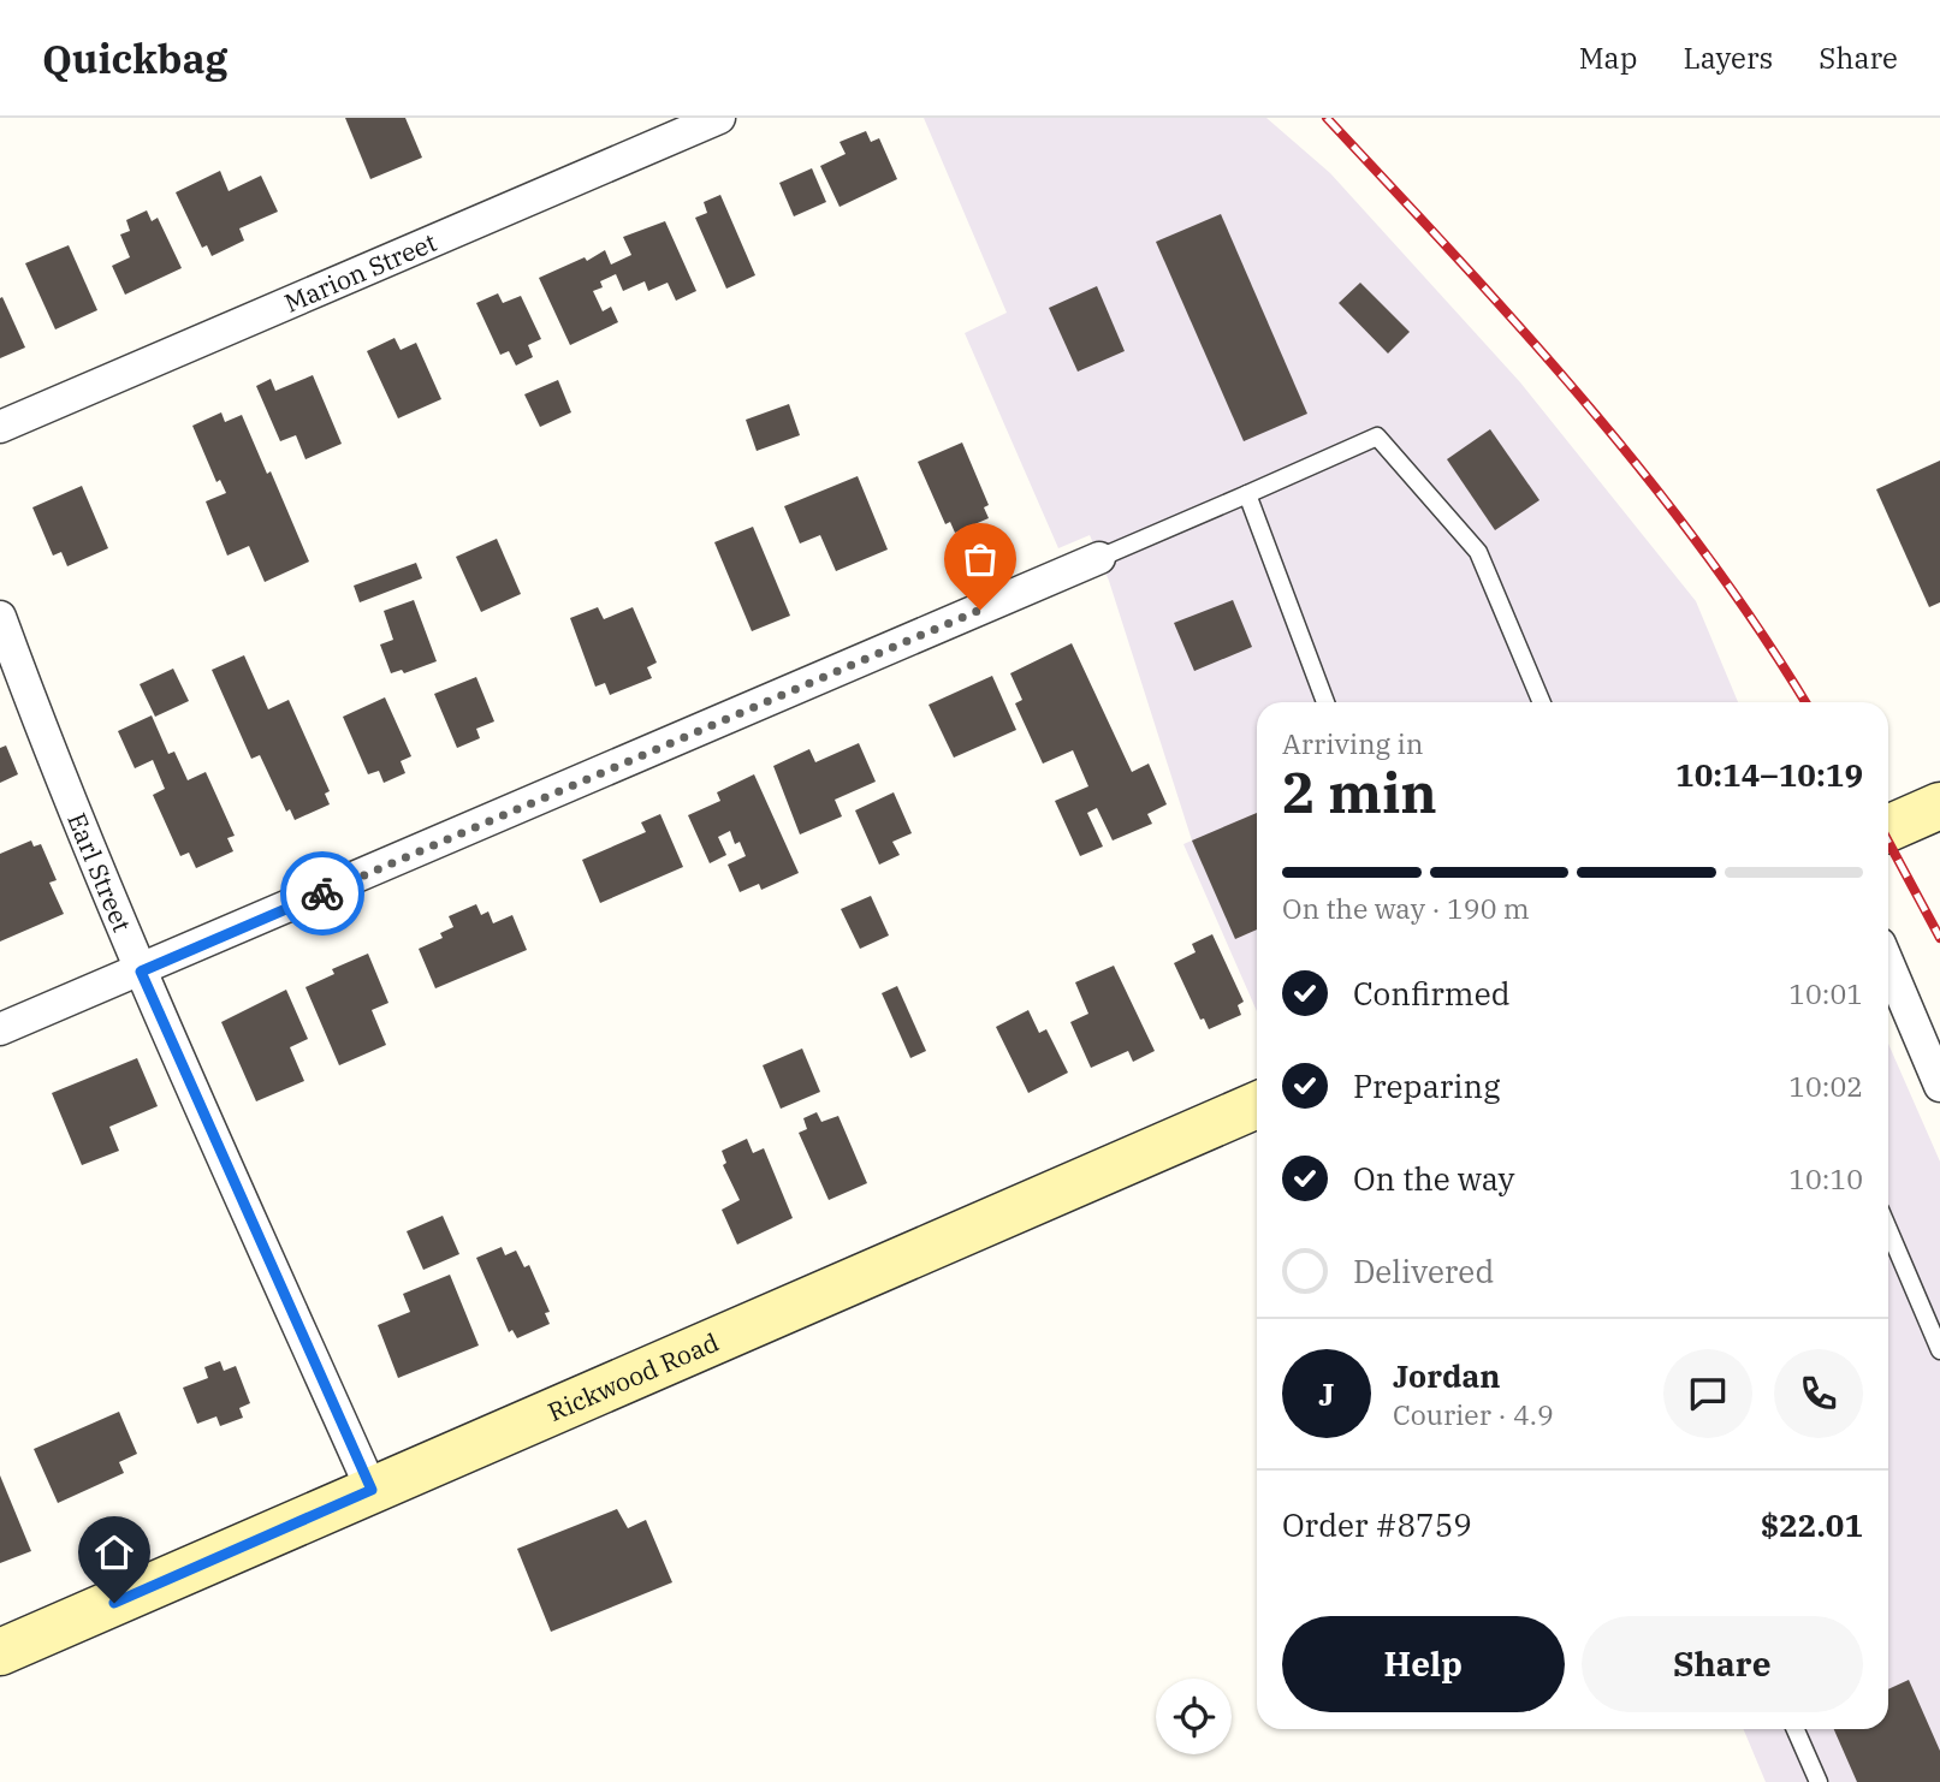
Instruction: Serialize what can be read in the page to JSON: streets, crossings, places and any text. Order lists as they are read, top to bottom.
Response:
{
  "streets": {
    "main road": ["Rickwood Road"],
    "street": ["Marion Street", "Earl Street"]
  },
  "crossings": [
    ["Earl Street", "Rickwood Road"]
  ],
  "page": {
    "header": "Quickbag",
    "nav": ["Map", "Layers", "Share"],
    "heading": ["2 min", "Arriving in", "10:14–10:19"],
    "panel": [
      "Jordan",
      "Courier · 4.9",
      "Order #8759",
      "$22.01"
    ],
    "bar": "On the way · 190 m",
    "list": [
      ["Confirmed", "10:01"],
      ["Preparing", "10:02"],
      ["On the way", "10:10"],
      "Delivered"
    ],
    "round": "J",
    "buttons": ["Help", "Share"]
  }
}
